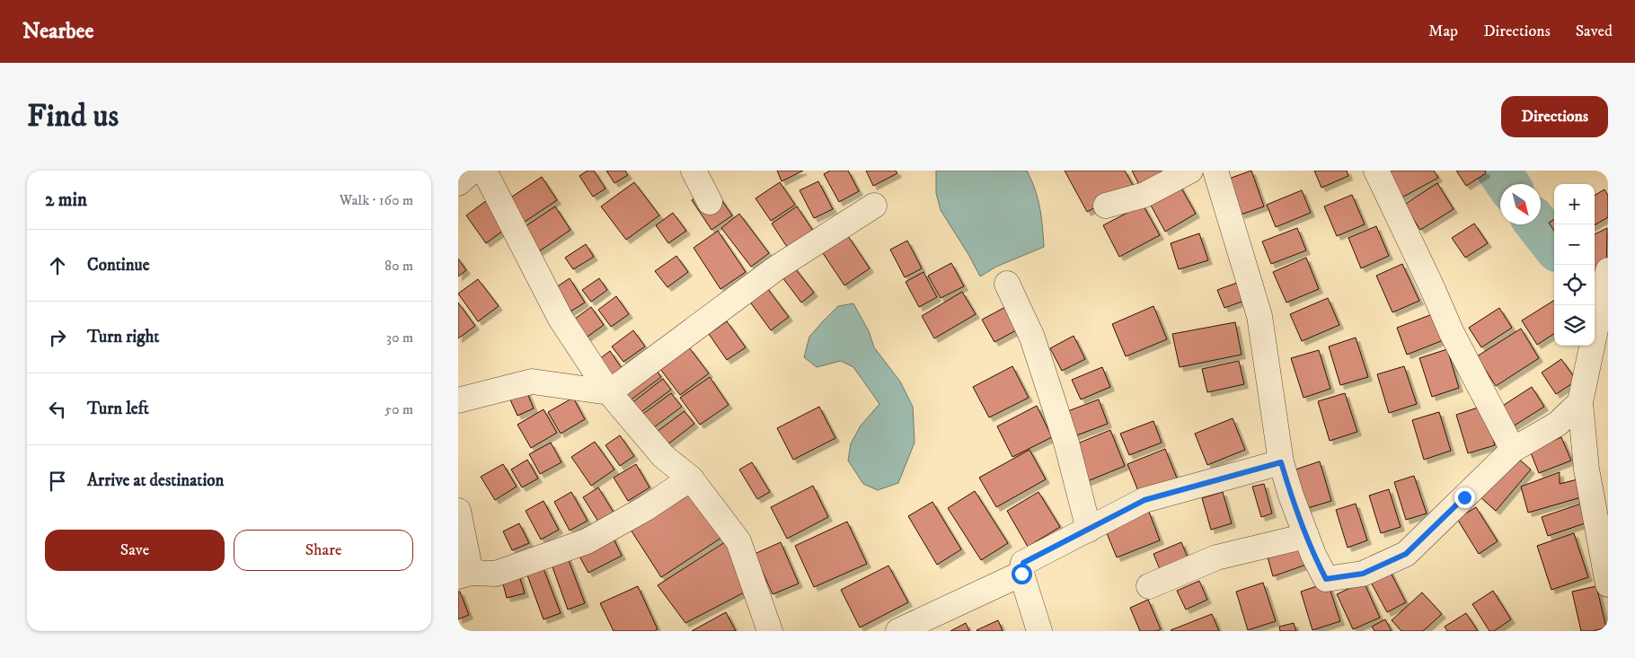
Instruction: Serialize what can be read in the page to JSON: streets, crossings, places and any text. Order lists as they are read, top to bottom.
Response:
{
  "north": "bottom right",
  "page": {
    "header": "Nearbee",
    "nav": ["Map", "Directions", "Saved"],
    "buttons": [
      "Directions",
      ["Save", "Share"]
    ],
    "title": "Find us",
    "heading": ["2 min", "Walk · 160 m"],
    "map_buttons": ["+", "−"],
    "list": [
      ["Continue", "80 m"],
      ["Turn right", "30 m"],
      ["Turn left", "50 m"],
      "Arrive at destination"
    ]
  }
}
